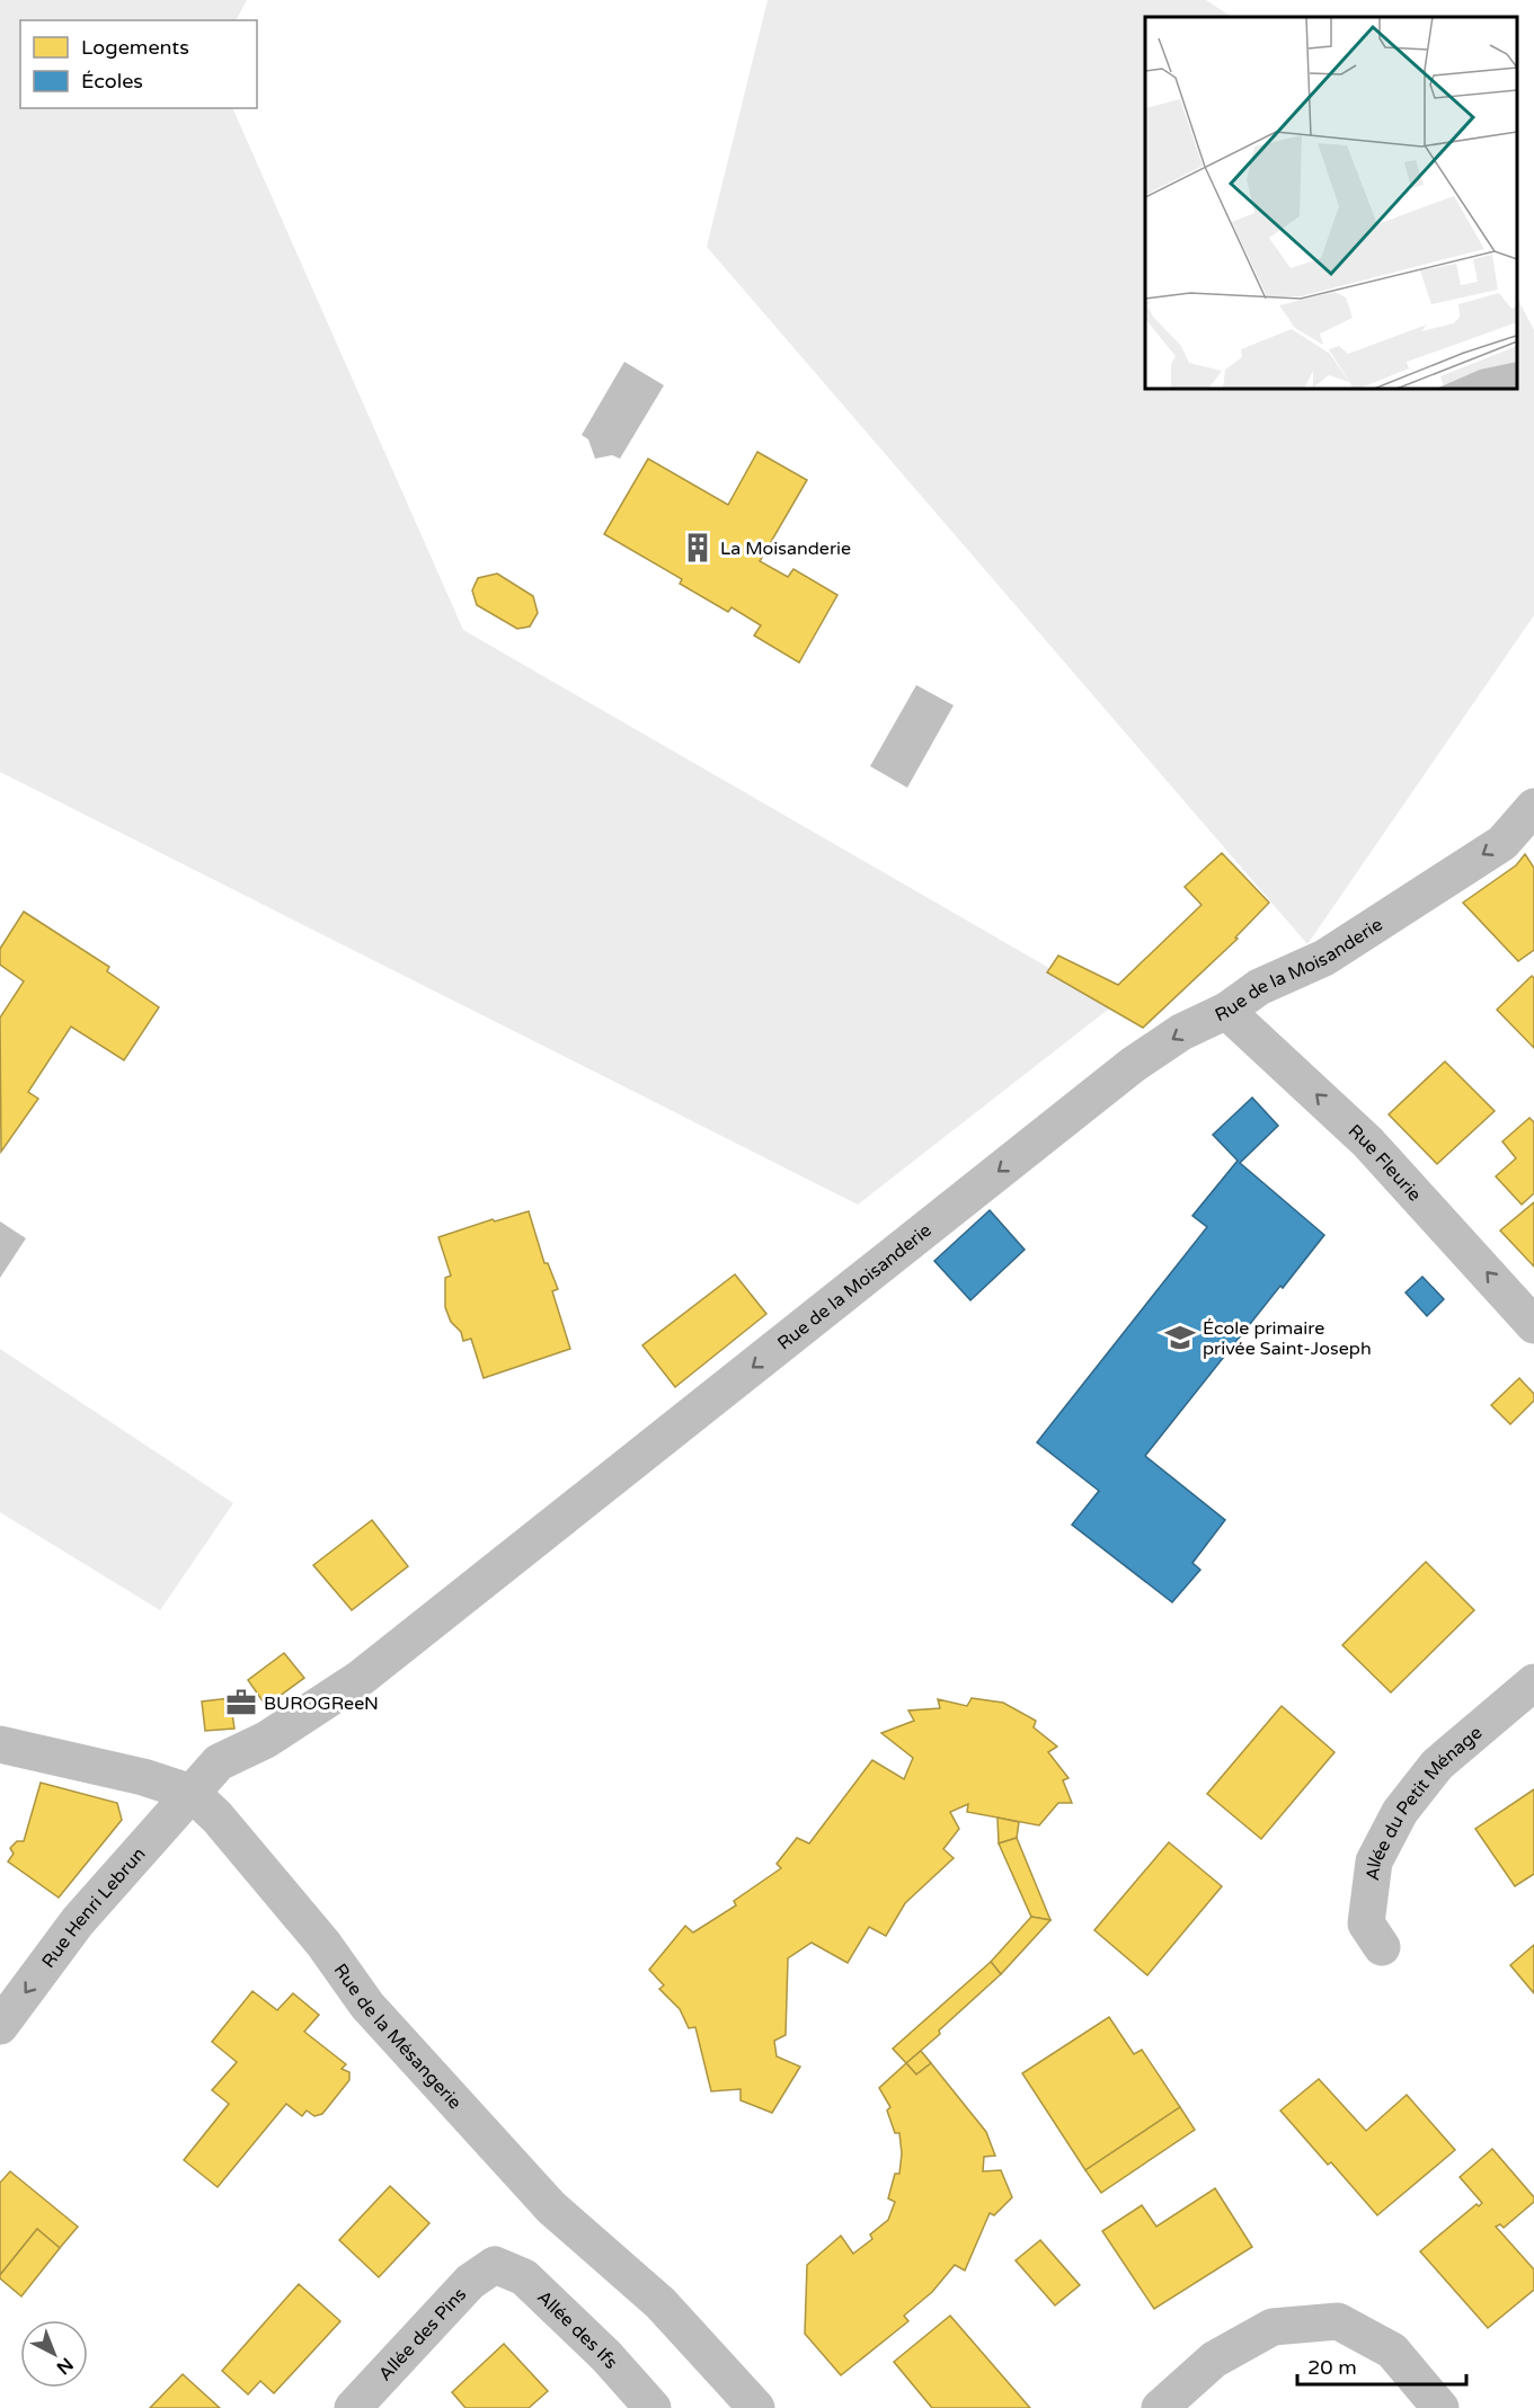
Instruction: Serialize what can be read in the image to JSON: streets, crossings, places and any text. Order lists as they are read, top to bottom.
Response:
{
  "streets": {
    "street": [
      "Rue de la Moisanderie",
      "Rue Fleurie",
      "Allée du Petit Ménage",
      "Rue Henri Lebrun",
      "Rue de la Mésangerie",
      "Allée des Ifs",
      "Allée des Pins"
    ]
  },
  "crossings": [
    ["Rue de la Moisanderie", "Rue Fleurie"],
    ["Rue de la Moisanderie", "Rue Henri Lebrun"],
    ["Rue de la Moisanderie", "Rue de la Mésangerie"],
    ["Rue Henri Lebrun", "Rue de la Mésangerie"],
    ["Allée des Ifs", "Allée des Pins"]
  ],
  "one_way": ["Rue de la Moisanderie", "Rue Fleurie", "Rue Henri Lebrun"],
  "places": {
    "building": ["La Moisanderie"],
    "school or university": ["École primaire privée Saint-Joseph"],
    "office": ["BUROGReeN"]
  },
  "legend": ["Logements", "Écoles"],
  "scale_bar": "20 m",
  "north": "bottom right"
}
